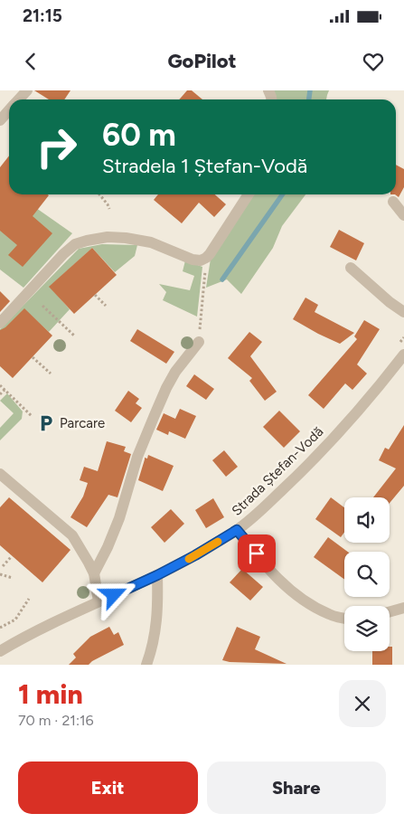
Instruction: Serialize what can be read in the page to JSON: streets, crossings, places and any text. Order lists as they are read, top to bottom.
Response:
{
  "streets": {
    "street": ["Strada Ștefan-Vodă"]
  },
  "places": {
    "parking": ["Parcare"]
  },
  "page": {
    "status": "21:15",
    "header": "GoPilot",
    "turn": ["60 m", "Stradela 1 Ștefan-Vodă"],
    "heading": ["1 min", "70 m · 21:16"],
    "buttons": ["Exit", "Share"]
  }
}
